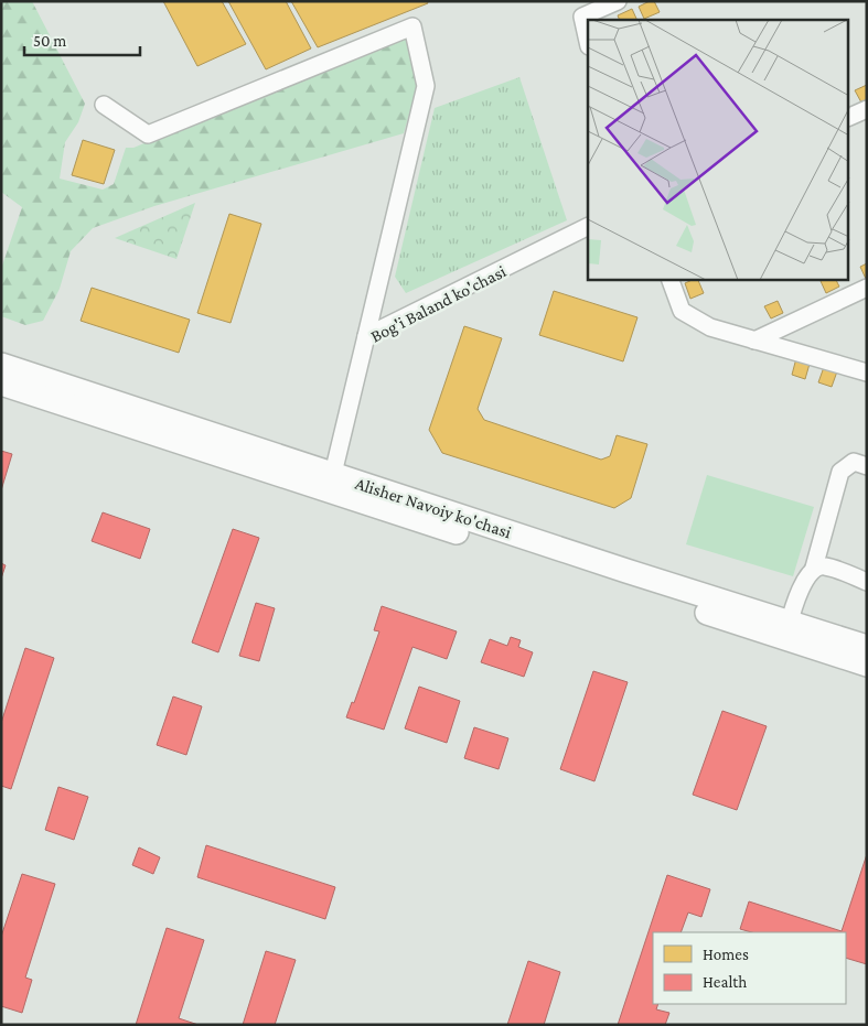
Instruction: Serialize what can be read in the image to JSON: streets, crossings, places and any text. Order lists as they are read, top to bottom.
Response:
{
  "streets": {
    "main road": ["Alisher Navoiy ko'chasi"],
    "street": ["Bog'i Baland ko'chasi"]
  },
  "crossings": [
    ["Bog'i Baland ko'chasi", "Alisher Navoiy ko'chasi"]
  ],
  "legend": ["Homes", "Health"],
  "scale_bar": "50 m"
}
